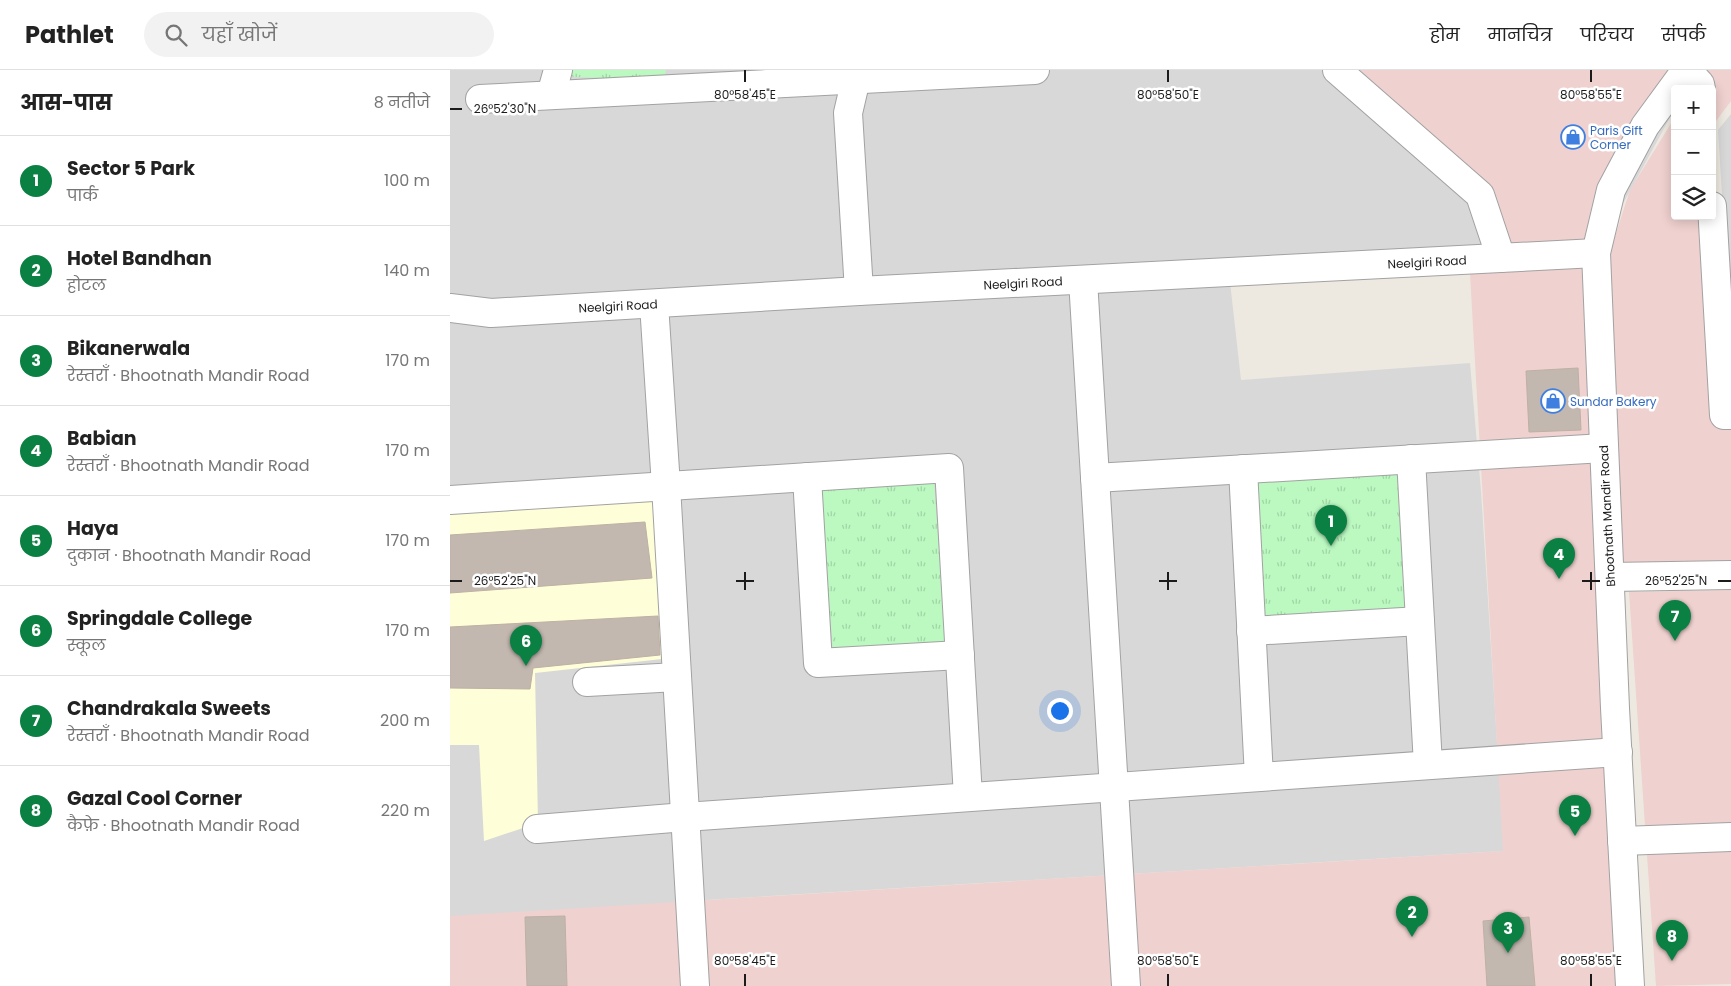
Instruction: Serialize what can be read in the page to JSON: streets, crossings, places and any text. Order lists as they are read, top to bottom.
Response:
{
  "streets": {
    "street": ["Neelgiri Road", "Bhootnath Mandir Road"]
  },
  "crossings": [
    ["Neelgiri Road", "Bhootnath Mandir Road"]
  ],
  "places": {
    "shop": ["Paris Gift Corner", "Sundar Bakery"]
  },
  "page": {
    "header": "Pathlet",
    "search": "यहाँ खोजें",
    "nav": [
      "होम",
      "मानचित्र",
      "परिचय",
      "संपर्क"
    ],
    "heading": ["आस-पास", "8 नतीजे"],
    "map_buttons": ["+", "−"],
    "list": [
      {
        "mark": "1",
        "name": "Sector 5 Park",
        "note": "पार्क",
        "value": "100 m"
      },
      {
        "mark": "2",
        "name": "Hotel Bandhan",
        "note": "होटल",
        "value": "140 m"
      },
      {
        "mark": "3",
        "name": "Bikanerwala",
        "note": "रेस्तराँ · Bhootnath Mandir Road",
        "value": "170 m"
      },
      {
        "mark": "4",
        "name": "Babian",
        "note": "रेस्तराँ · Bhootnath Mandir Road",
        "value": "170 m"
      },
      {
        "mark": "5",
        "name": "Haya",
        "note": "दुकान · Bhootnath Mandir Road",
        "value": "170 m"
      },
      {
        "mark": "6",
        "name": "Springdale College",
        "note": "स्कूल",
        "value": "170 m"
      },
      {
        "mark": "7",
        "name": "Chandrakala Sweets",
        "note": "रेस्तराँ · Bhootnath Mandir Road",
        "value": "200 m"
      },
      {
        "mark": "8",
        "name": "Gazal Cool Corner",
        "note": "कैफ़े · Bhootnath Mandir Road",
        "value": "220 m"
      }
    ],
    "pins": [
      "1",
      "4",
      "7",
      "6",
      "5",
      "2",
      "3",
      "8"
    ]
  },
  "coordinates": [
    "80°58'45\"E",
    "80°58'50\"E",
    "80°58'55\"E",
    "26°52'30\"N",
    "26°52'25\"N"
  ]
}
